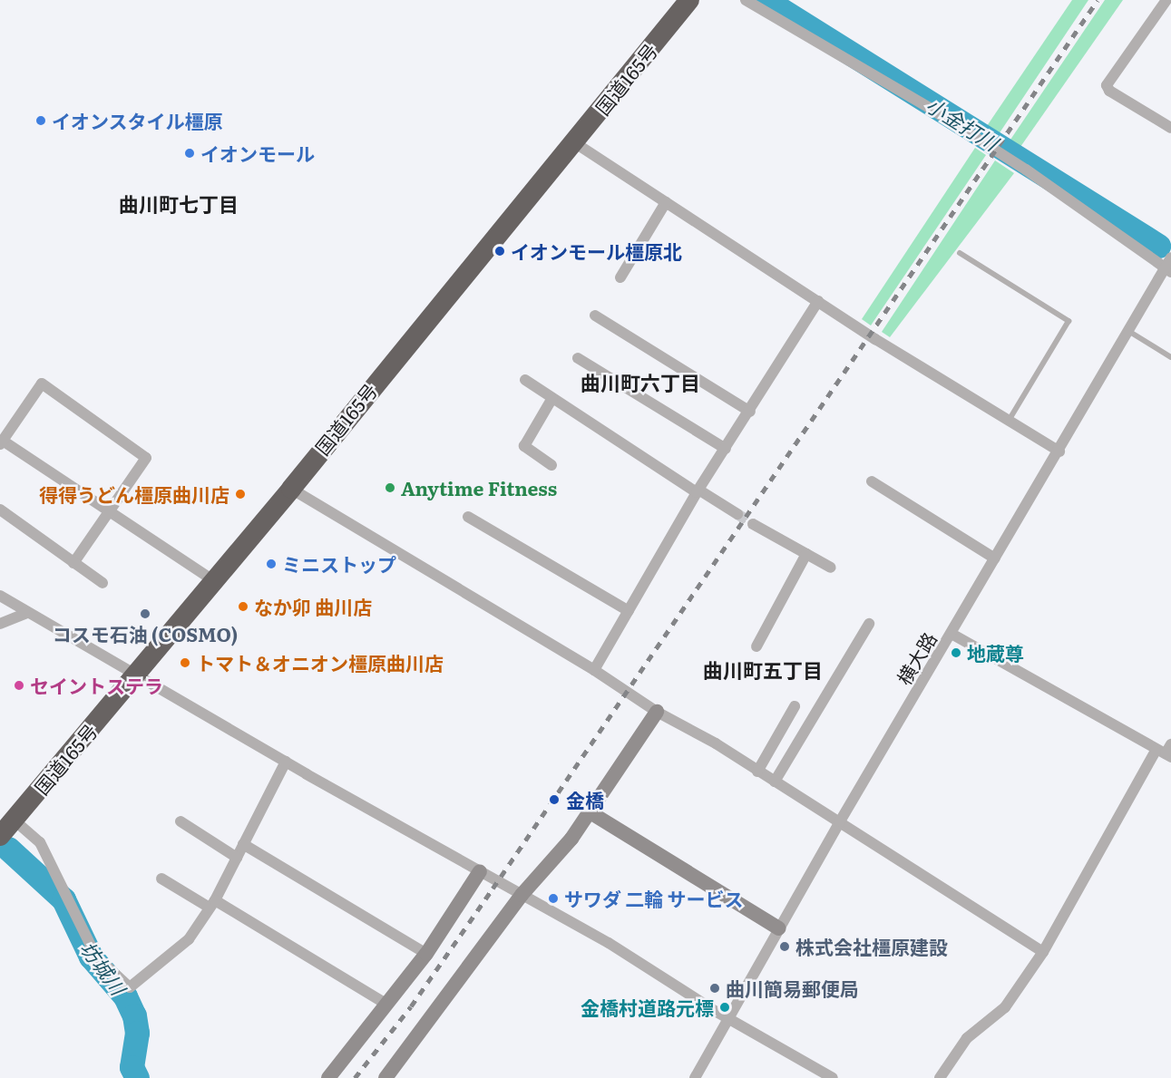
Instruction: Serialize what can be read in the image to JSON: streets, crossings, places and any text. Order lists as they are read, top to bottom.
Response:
{
  "streets": {
    "highway": ["国道165号"],
    "street": ["横大路"]
  },
  "districts": ["曲川町七丁目", "曲川町六丁目", "曲川町五丁目"],
  "water": ["小金打川", "坊城川"],
  "places": [
    "イオンスタイル橿原",
    "イオンモール",
    "イオンモール橿原北",
    "Anytime Fitness",
    "得得うどん橿原曲川店",
    "ミニストップ",
    "なか卯 曲川店",
    "コスモ石油 (COSMO)",
    "地蔵尊",
    "トマト＆オニオン橿原曲川店",
    "セイントステラ",
    "金橋",
    "サワダ 二輪 サービス",
    "株式会社橿原建設",
    "曲川簡易郵便局",
    "金橋村道路元標"
  ]
}
